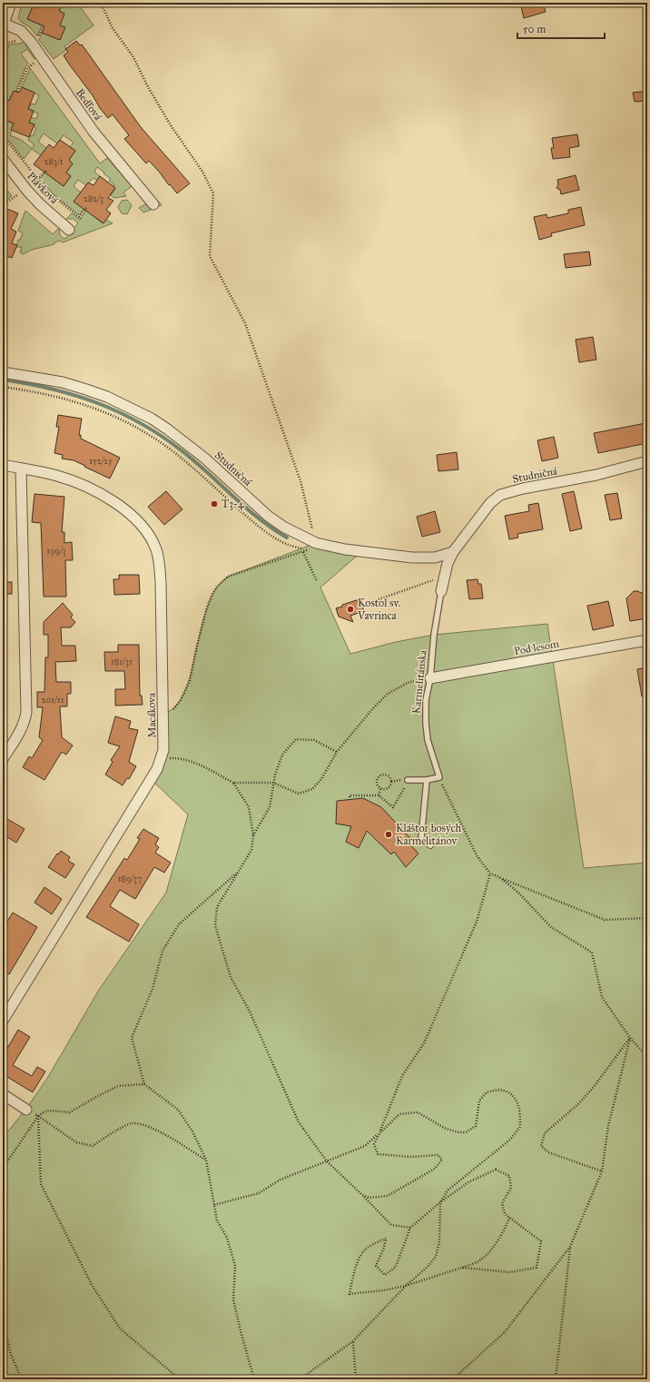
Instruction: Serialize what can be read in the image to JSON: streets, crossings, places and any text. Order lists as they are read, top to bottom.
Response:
{
  "streets": {
    "street": [
      "Bedľová",
      "Plávková",
      "Studničná",
      "Pod lesom",
      "Macákova"
    ],
    "lane": ["Karmelitánska"]
  },
  "crossings": [
    ["Studničná", "Karmelitánska"],
    ["Pod lesom", "Karmelitánska"]
  ],
  "places": ["T3-4", "Kostol sv. Vavrinca", "Kláštor bosých Karmelitánov"],
  "house_numbers": [
    "283/1",
    "282/3",
    "152/25",
    "199/3",
    "181/31",
    "201/11",
    "189/37"
  ],
  "scale_bar": "50 m"
}
